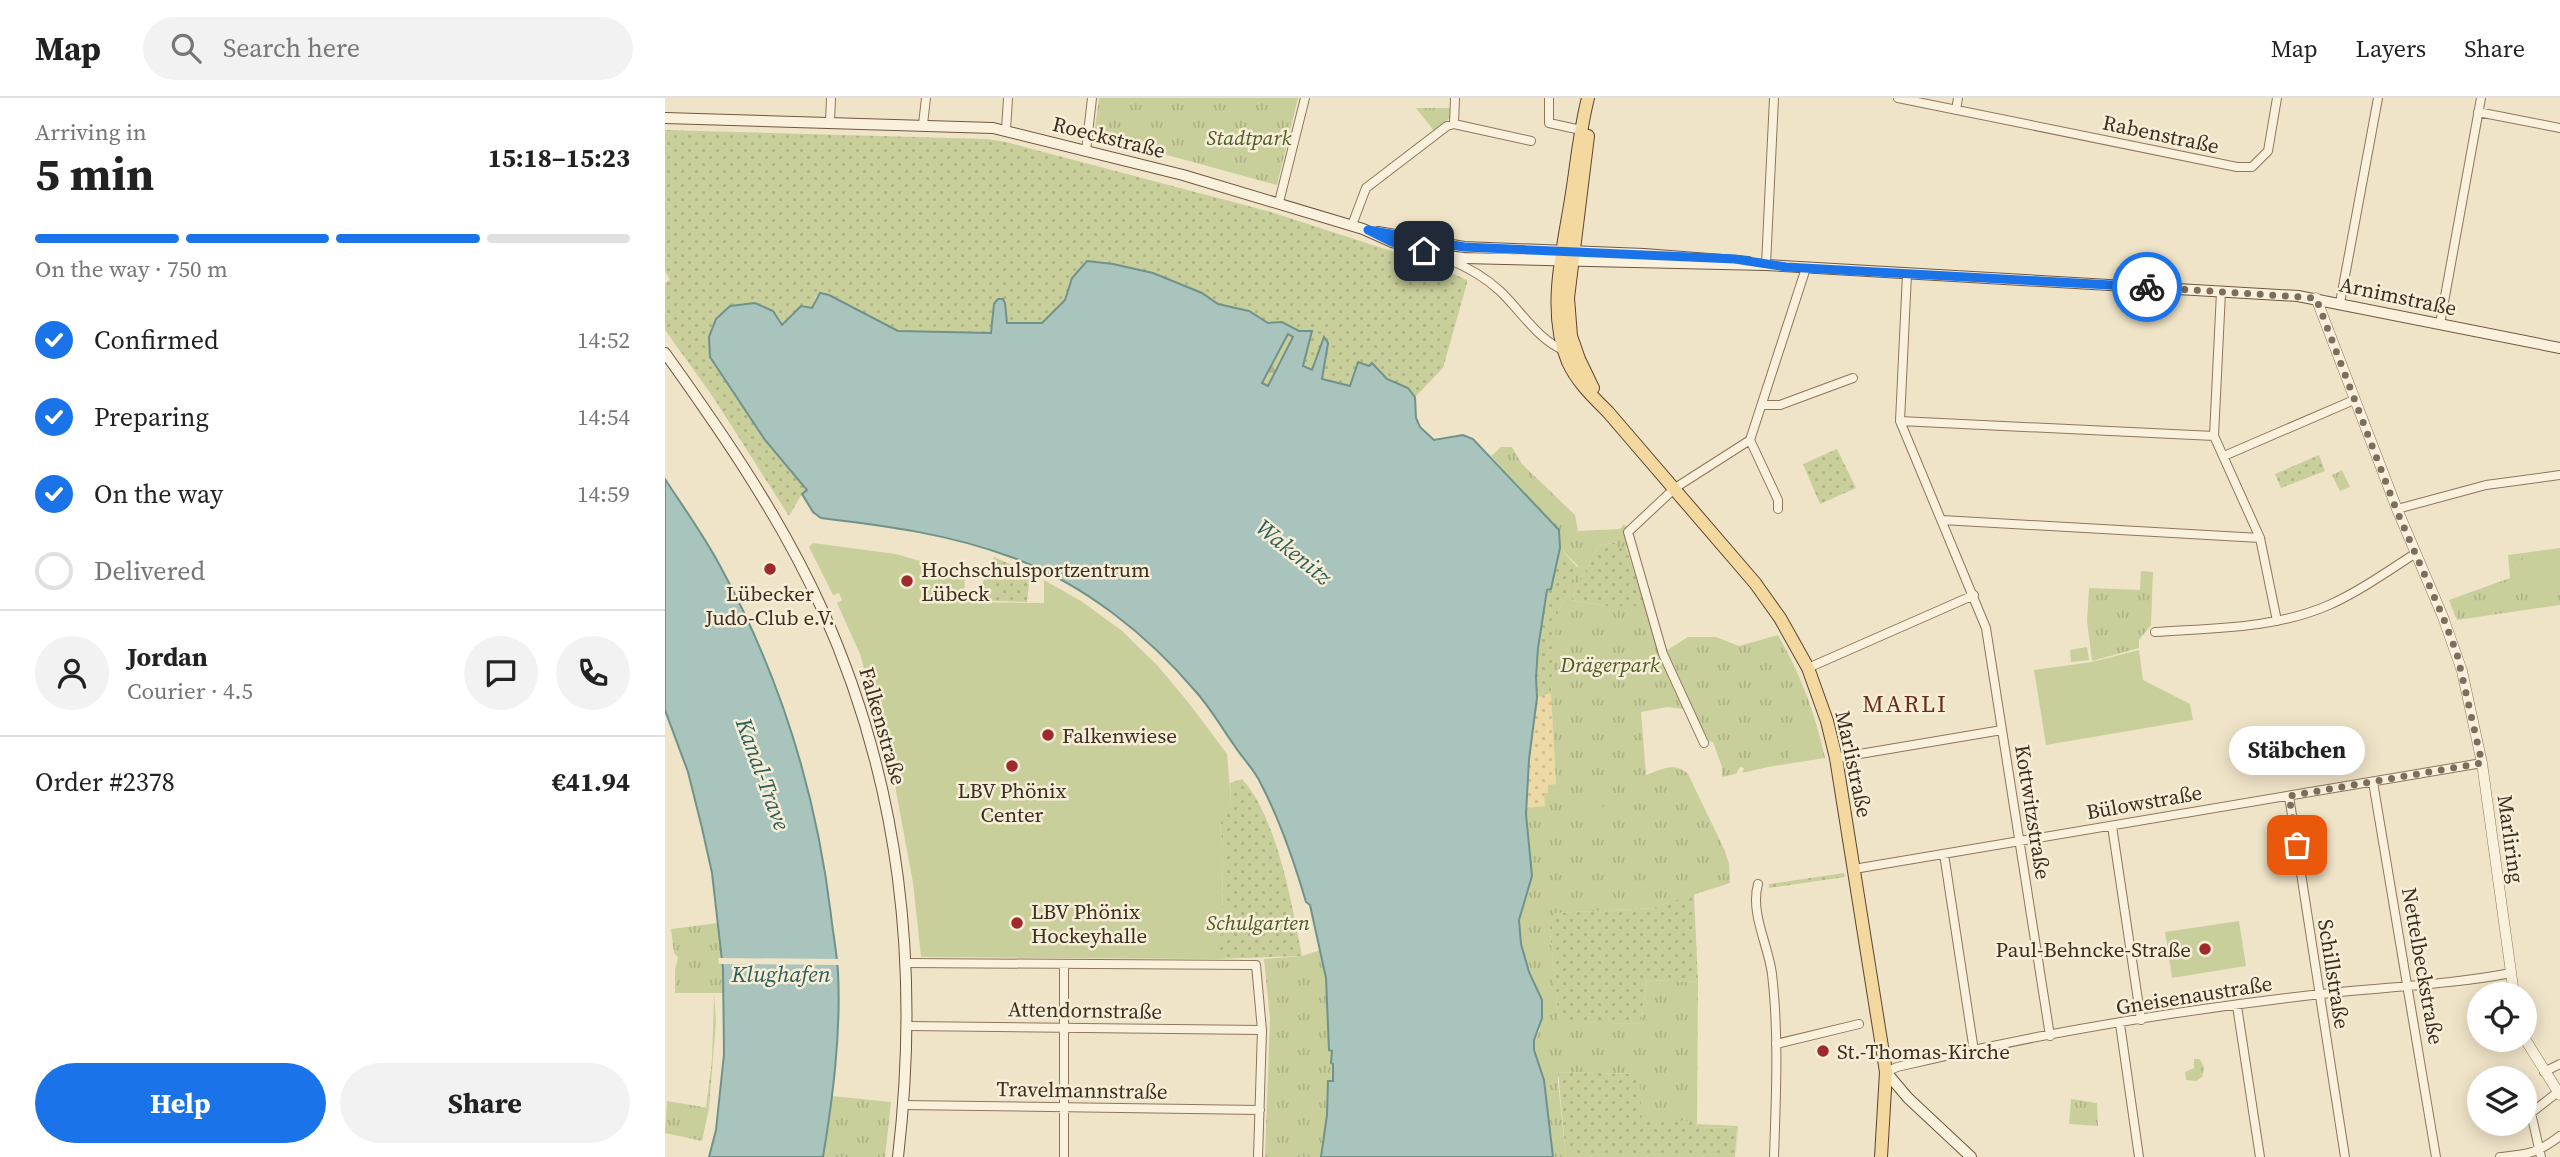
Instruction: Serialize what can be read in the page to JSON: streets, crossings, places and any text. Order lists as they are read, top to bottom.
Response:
{
  "streets": {
    "main road": [
      "Roeckstraße",
      "Arnimstraße",
      "Falkenstraße",
      "Marlistraße"
    ],
    "street": [
      "Rabenstraße",
      "Bülowstraße",
      "Kottwitzstraße",
      "Marliring",
      "Nettelbeckstraße",
      "Schillstraße",
      "Gneisenaustraße",
      "Attendornstraße",
      "Travelmannstraße"
    ]
  },
  "crossings": [
    ["Roeckstraße", "Arnimstraße"],
    ["Arnimstraße", "Marliring"],
    ["Falkenstraße", "Attendornstraße"],
    ["Falkenstraße", "Travelmannstraße"],
    ["Marlistraße", "Bülowstraße"],
    ["Marlistraße", "Gneisenaustraße"],
    ["Bülowstraße", "Kottwitzstraße"],
    ["Bülowstraße", "Marliring"],
    ["Bülowstraße", "Nettelbeckstraße"],
    ["Bülowstraße", "Schillstraße"],
    ["Kottwitzstraße", "Gneisenaustraße"],
    ["Marliring", "Gneisenaustraße"],
    ["Nettelbeckstraße", "Gneisenaustraße"],
    ["Schillstraße", "Gneisenaustraße"]
  ],
  "districts": ["MARLI"],
  "water": ["Wakenitz", "Kanal-Trave", "Klughafen"],
  "parks": ["Stadtpark", "Drägerpark", "Schulgarten"],
  "places": [
    "Lübecker Judo-Club e.V.",
    "Hochschulsportzentrum Lübeck",
    "Falkenwiese",
    "LBV Phönix Center",
    "Stäbchen",
    "LBV Phönix Hockeyhalle",
    "Paul-Behncke-Straße",
    "St.-Thomas-Kirche"
  ],
  "page": {
    "header": "Map",
    "search": "Search here",
    "nav": ["Map", "Layers", "Share"],
    "heading": ["5 min", "Arriving in", "15:18–15:23"],
    "panel": [
      "Jordan",
      "Courier · 4.5",
      "Order #2378",
      "€41.94"
    ],
    "bar": "On the way · 750 m",
    "list": [
      ["Confirmed", "14:52"],
      ["Preparing", "14:54"],
      ["On the way", "14:59"],
      "Delivered"
    ],
    "bubble": "Stäbchen",
    "buttons": ["Help", "Share"]
  }
}
